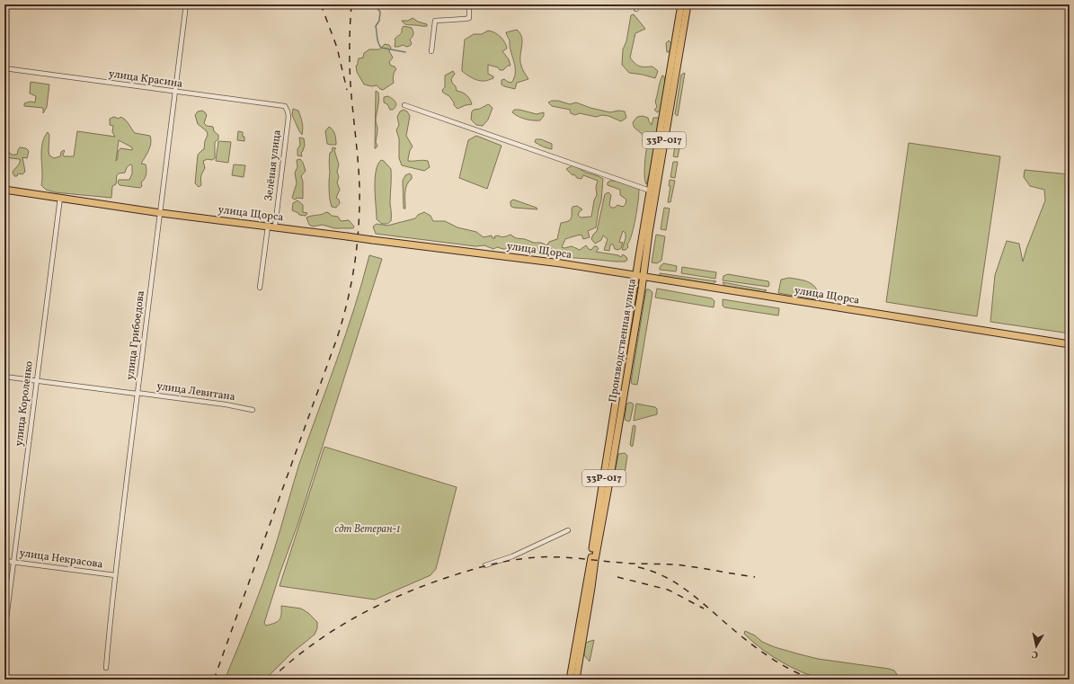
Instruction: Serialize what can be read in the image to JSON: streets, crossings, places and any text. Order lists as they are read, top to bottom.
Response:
{
  "streets": {
    "main road": ["33Р-017", "улица Щорса", "Производственная улица"],
    "street": [
      "улица Красина",
      "Зелёная улица",
      "улица Грибоедова",
      "улица Левитана",
      "улица Короленко",
      "улица Некрасова"
    ]
  },
  "crossings": [
    ["улица Красина", "Зелёная улица"],
    ["улица Красина", "улица Грибоедова"],
    ["Зелёная улица", "улица Щорса"],
    ["улица Щорса", "улица Грибоедова"],
    ["улица Щорса", "Производственная улица"],
    ["улица Щорса", "улица Короленко"],
    ["улица Грибоедова", "улица Левитана"],
    ["улица Грибоедова", "улица Некрасова"],
    ["улица Левитана", "улица Короленко"],
    ["улица Короленко", "улица Некрасова"]
  ],
  "parks": ["сдт Ветеран-1"],
  "north": "bottom"
}
